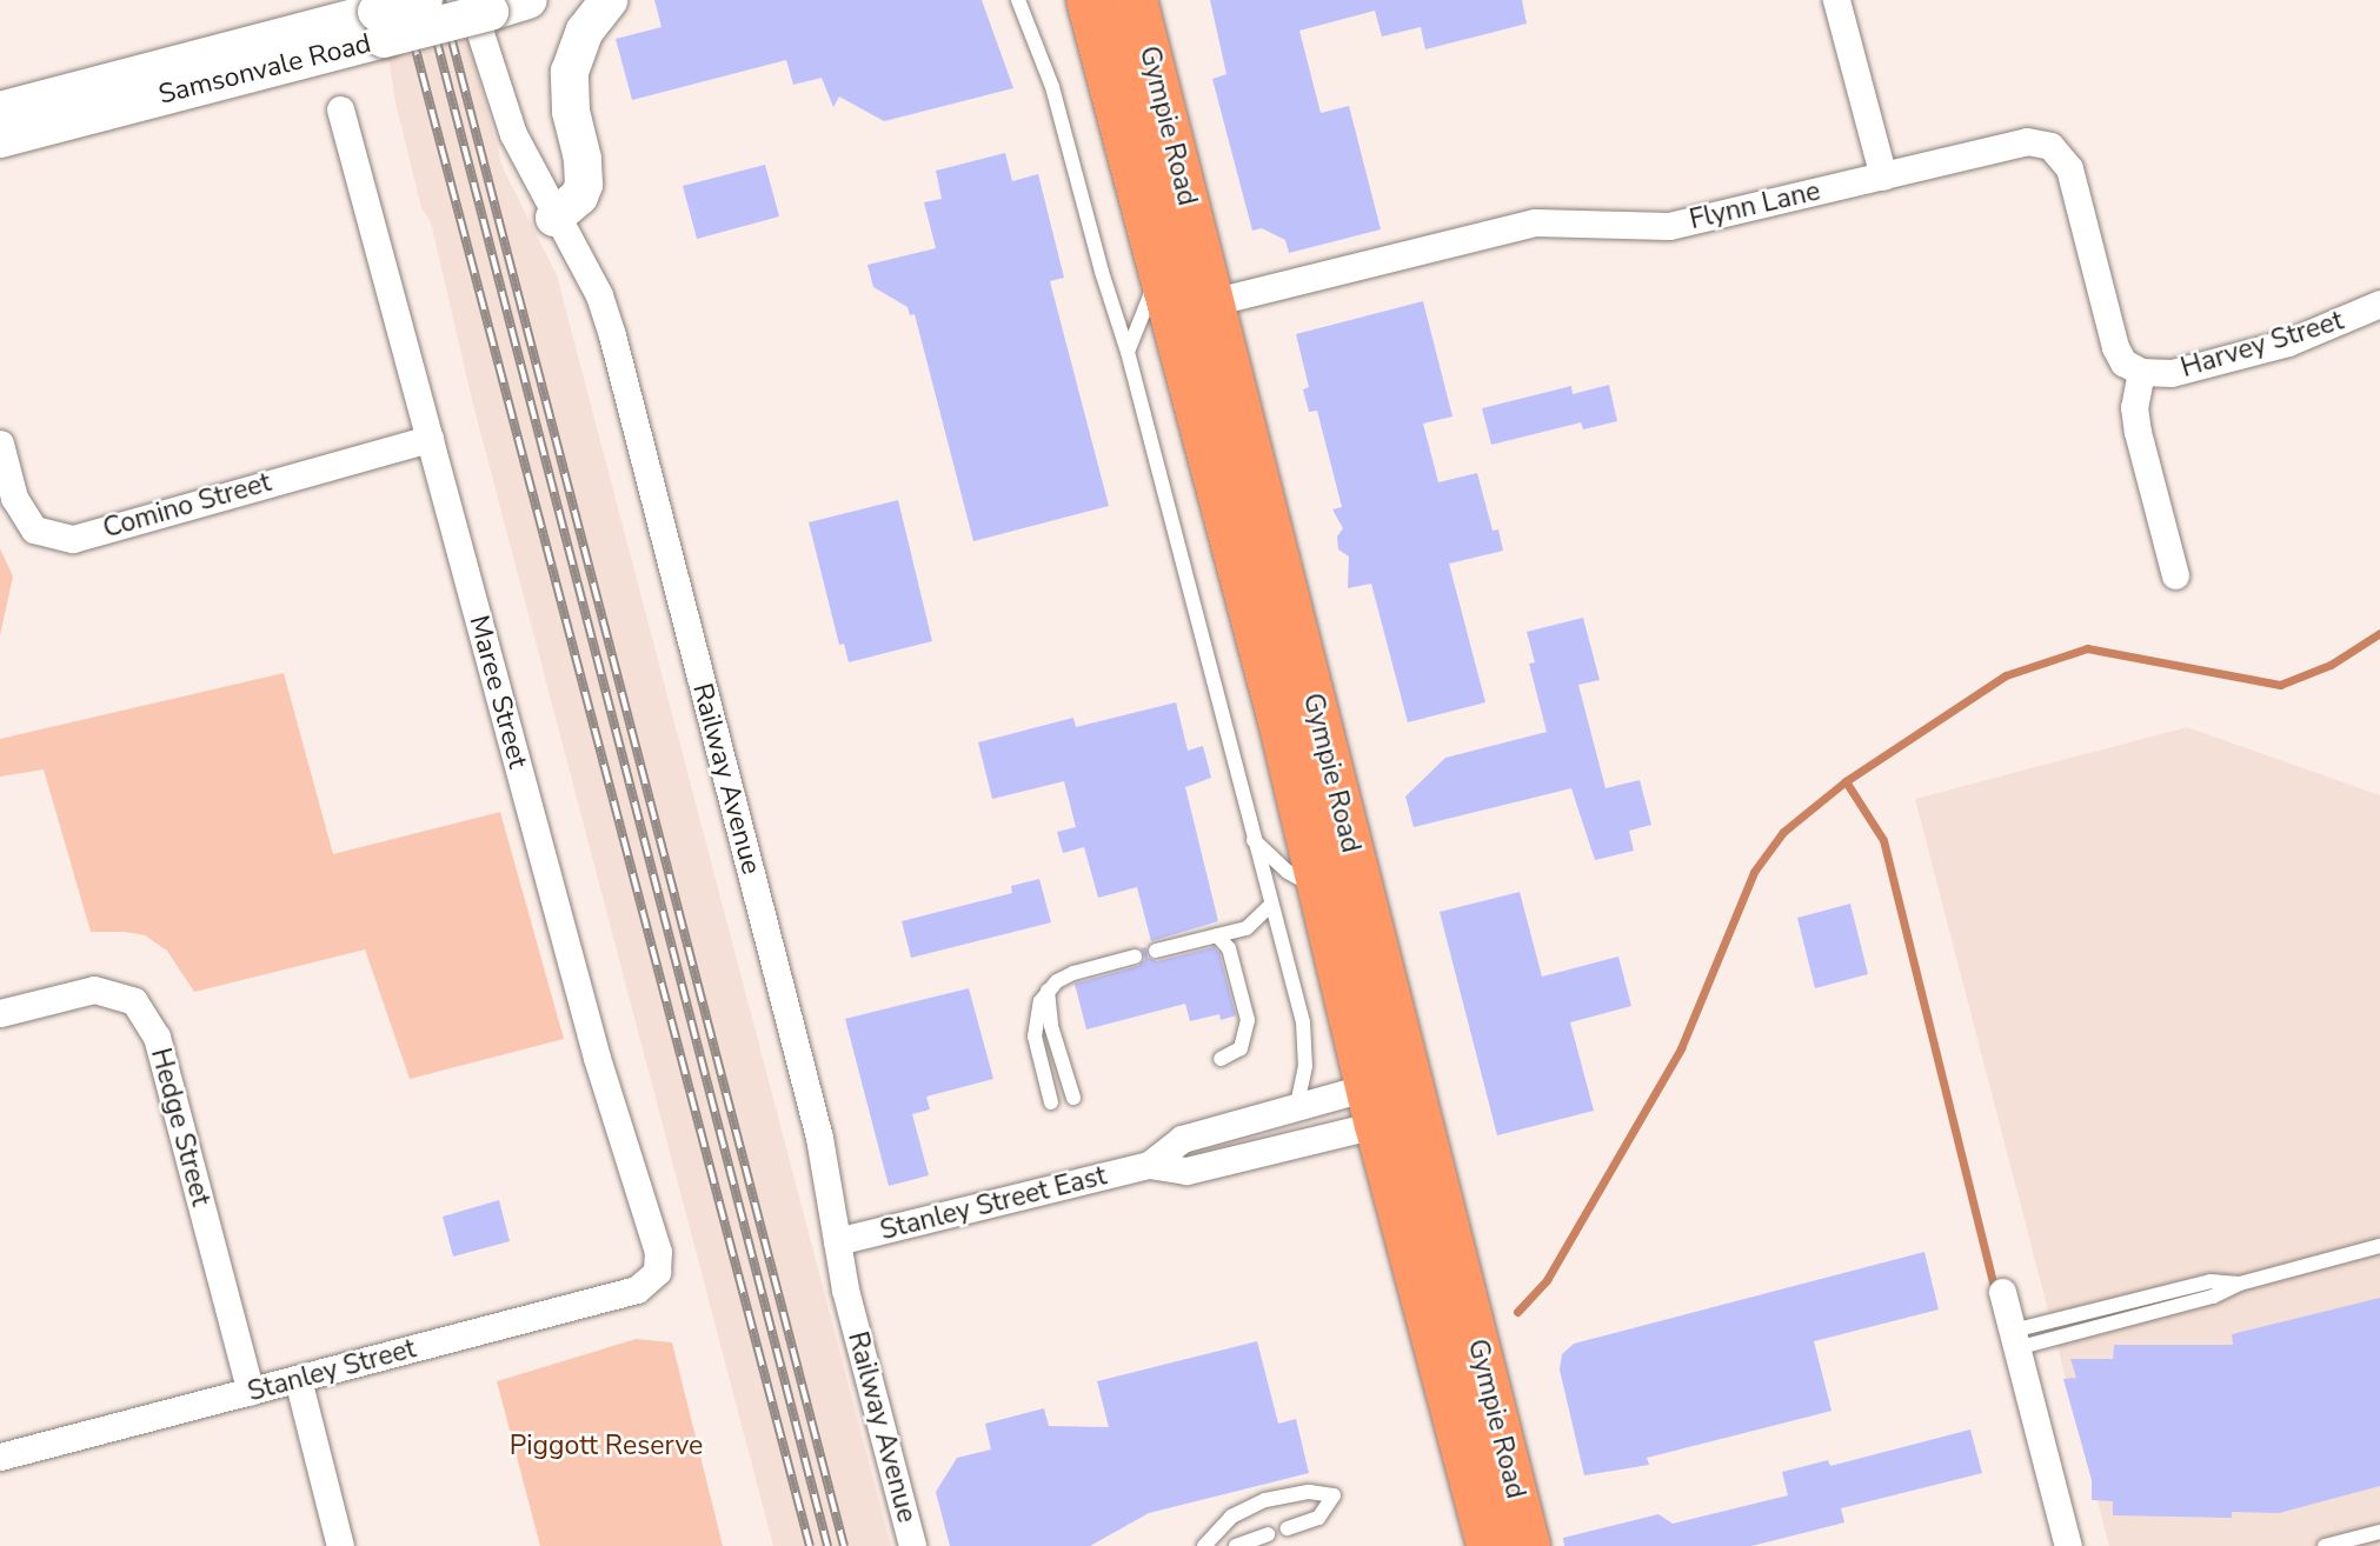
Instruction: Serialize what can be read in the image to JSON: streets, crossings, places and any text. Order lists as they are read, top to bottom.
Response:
{
  "streets": {
    "highway": ["Gympie Road"],
    "main road": ["Samsonvale Road"],
    "street": [
      "Flynn Lane",
      "Harvey Street",
      "Comino Street",
      "Maree Street",
      "Railway Avenue",
      "Hedge Street",
      "Stanley Street East",
      "Stanley Street"
    ]
  },
  "crossings": [
    ["Samsonvale Road", "Railway Avenue"],
    ["Gympie Road", "Flynn Lane"],
    ["Gympie Road", "Stanley Street East"],
    ["Flynn Lane", "Harvey Street"],
    ["Comino Street", "Maree Street"],
    ["Maree Street", "Stanley Street"],
    ["Railway Avenue", "Stanley Street East"],
    ["Hedge Street", "Stanley Street"]
  ],
  "parks": ["Piggott Reserve"]
}
